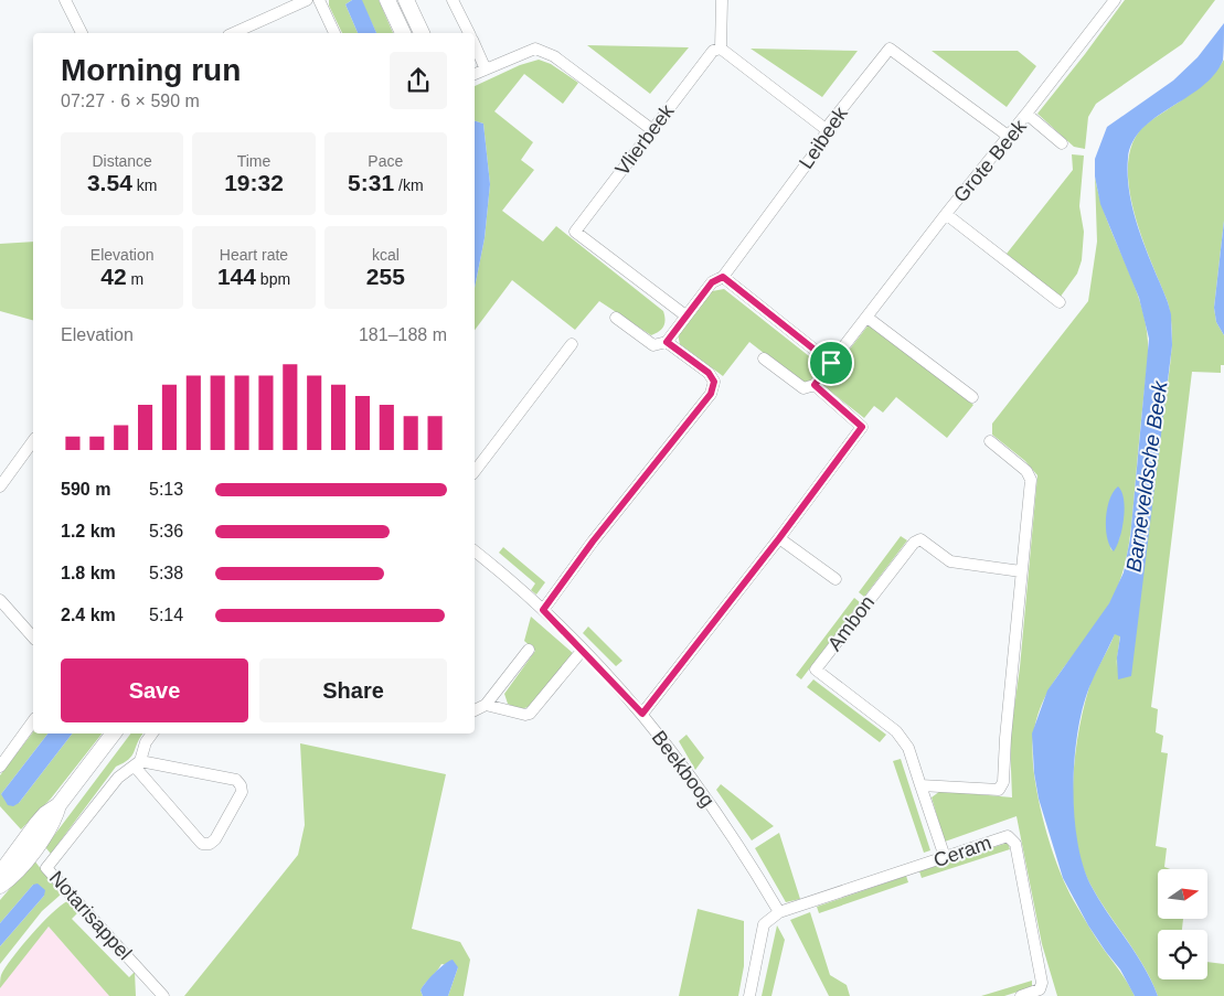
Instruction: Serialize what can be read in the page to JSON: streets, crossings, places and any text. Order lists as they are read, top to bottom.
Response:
{
  "streets": {
    "street": [
      "Leibeek",
      "Vlierbeek",
      "Grote Beek",
      "Ambon",
      "Beekboog",
      "Ceram",
      "Notarisappel"
    ]
  },
  "crossings": [
    ["Leibeek", "Vlierbeek"],
    ["Leibeek", "Grote Beek"],
    ["Ambon", "Ceram"],
    ["Beekboog", "Ceram"]
  ],
  "water": ["Barneveldsche Beek"],
  "north": "right",
  "page": {
    "heading": ["Morning run", "07:27 · 6 × 590 m"],
    "stats": [
      ["Distance", "3.54 km"],
      ["Time", "19:32"],
      ["Pace", "5:31 /km"],
      ["Elevation", "42 m"],
      ["Heart rate", "144 bpm"],
      ["kcal", "255"]
    ],
    "chart": ["Elevation", "181–188 m"],
    "list": [
      {
        "name": "590 m",
        "note": "5:13"
      },
      {
        "name": "1.2 km",
        "note": "5:36"
      },
      {
        "name": "1.8 km",
        "note": "5:38"
      },
      {
        "name": "2.4 km",
        "note": "5:14"
      }
    ],
    "buttons": ["Save", "Share"]
  }
}
